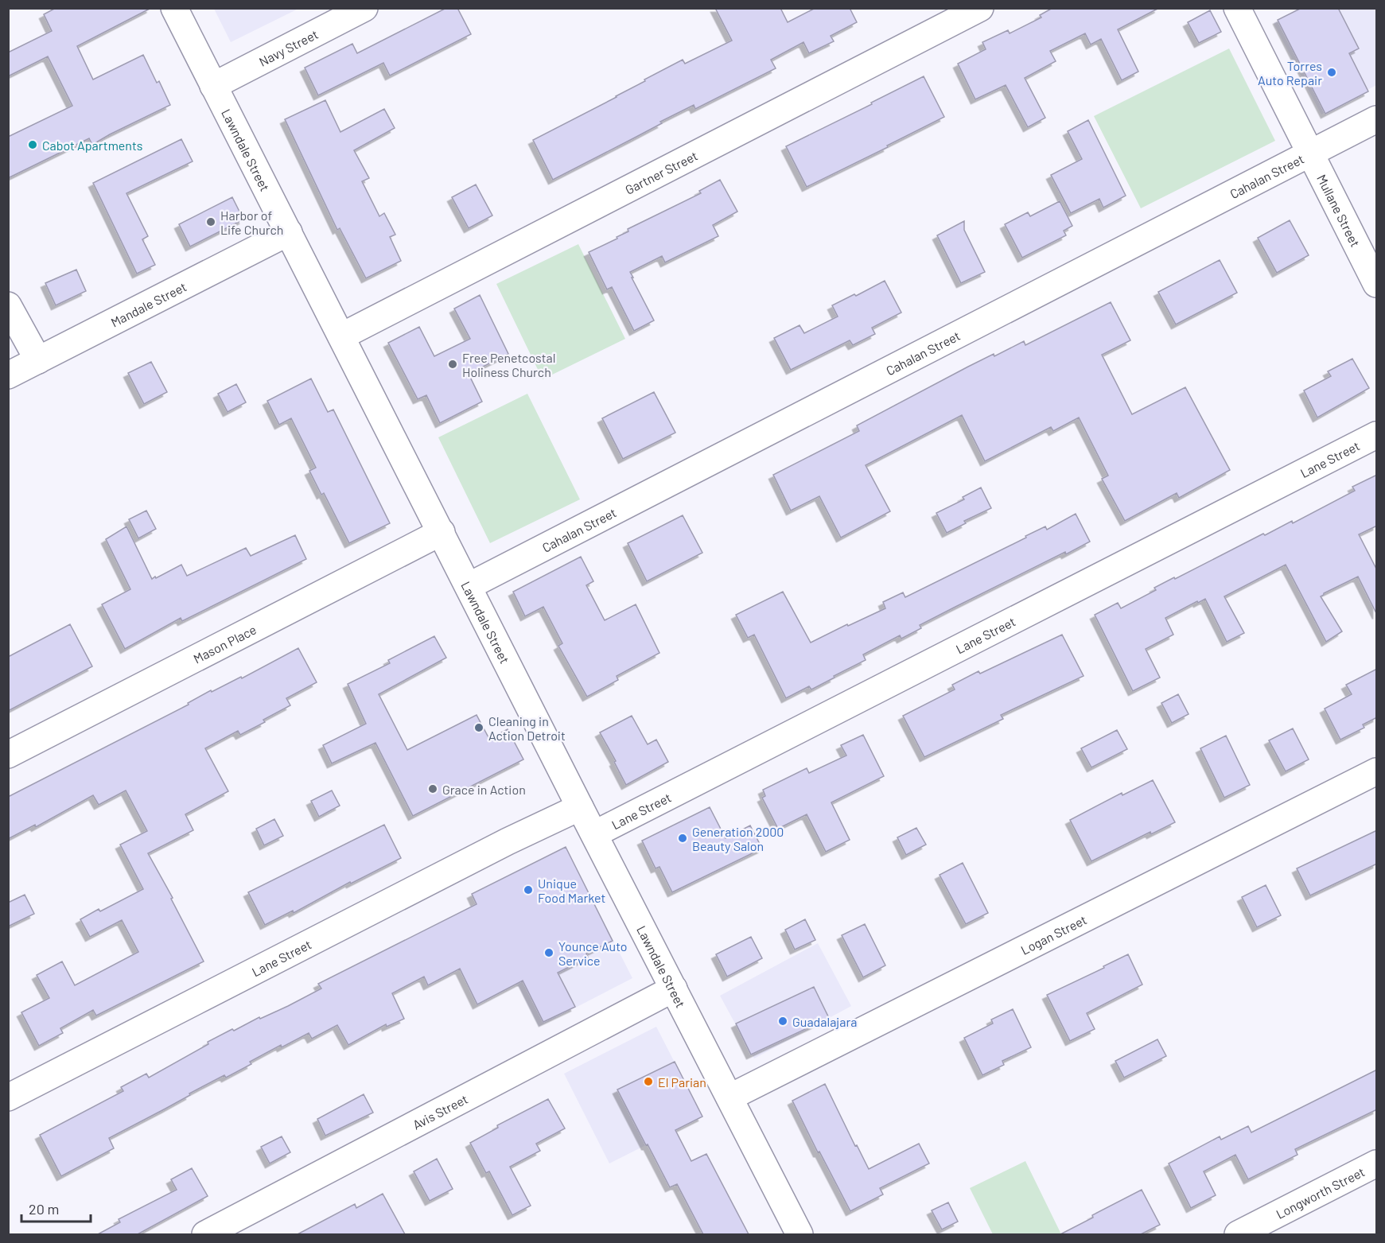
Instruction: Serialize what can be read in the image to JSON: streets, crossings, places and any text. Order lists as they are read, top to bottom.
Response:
{
  "streets": {
    "street": [
      "Navy Street",
      "Lawndale Street",
      "Gartner Street",
      "Cahalan Street",
      "Mullane Street",
      "Mandale Street",
      "Lane Street",
      "Mason Place",
      "Logan Street",
      "Avis Street",
      "Longworth Street"
    ]
  },
  "crossings": [
    ["Navy Street", "Lawndale Street"],
    ["Lawndale Street", "Gartner Street"],
    ["Lawndale Street", "Cahalan Street"],
    ["Lawndale Street", "Mandale Street"],
    ["Lawndale Street", "Lane Street"],
    ["Lawndale Street", "Mason Place"],
    ["Lawndale Street", "Logan Street"],
    ["Lawndale Street", "Avis Street"],
    ["Cahalan Street", "Mullane Street"]
  ],
  "places": [
    "Torres Auto Repair",
    "Cabot Apartments",
    "Harbor of Life Church",
    "Free Penetcostal Holiness Church",
    "Cleaning in Action Detroit",
    "Grace in Action",
    "Generation 2000 Beauty Salon",
    "Unique Food Market",
    "Younce Auto Service",
    "Guadalajara",
    "El Parian"
  ],
  "scale_bar": "20 m"
}
